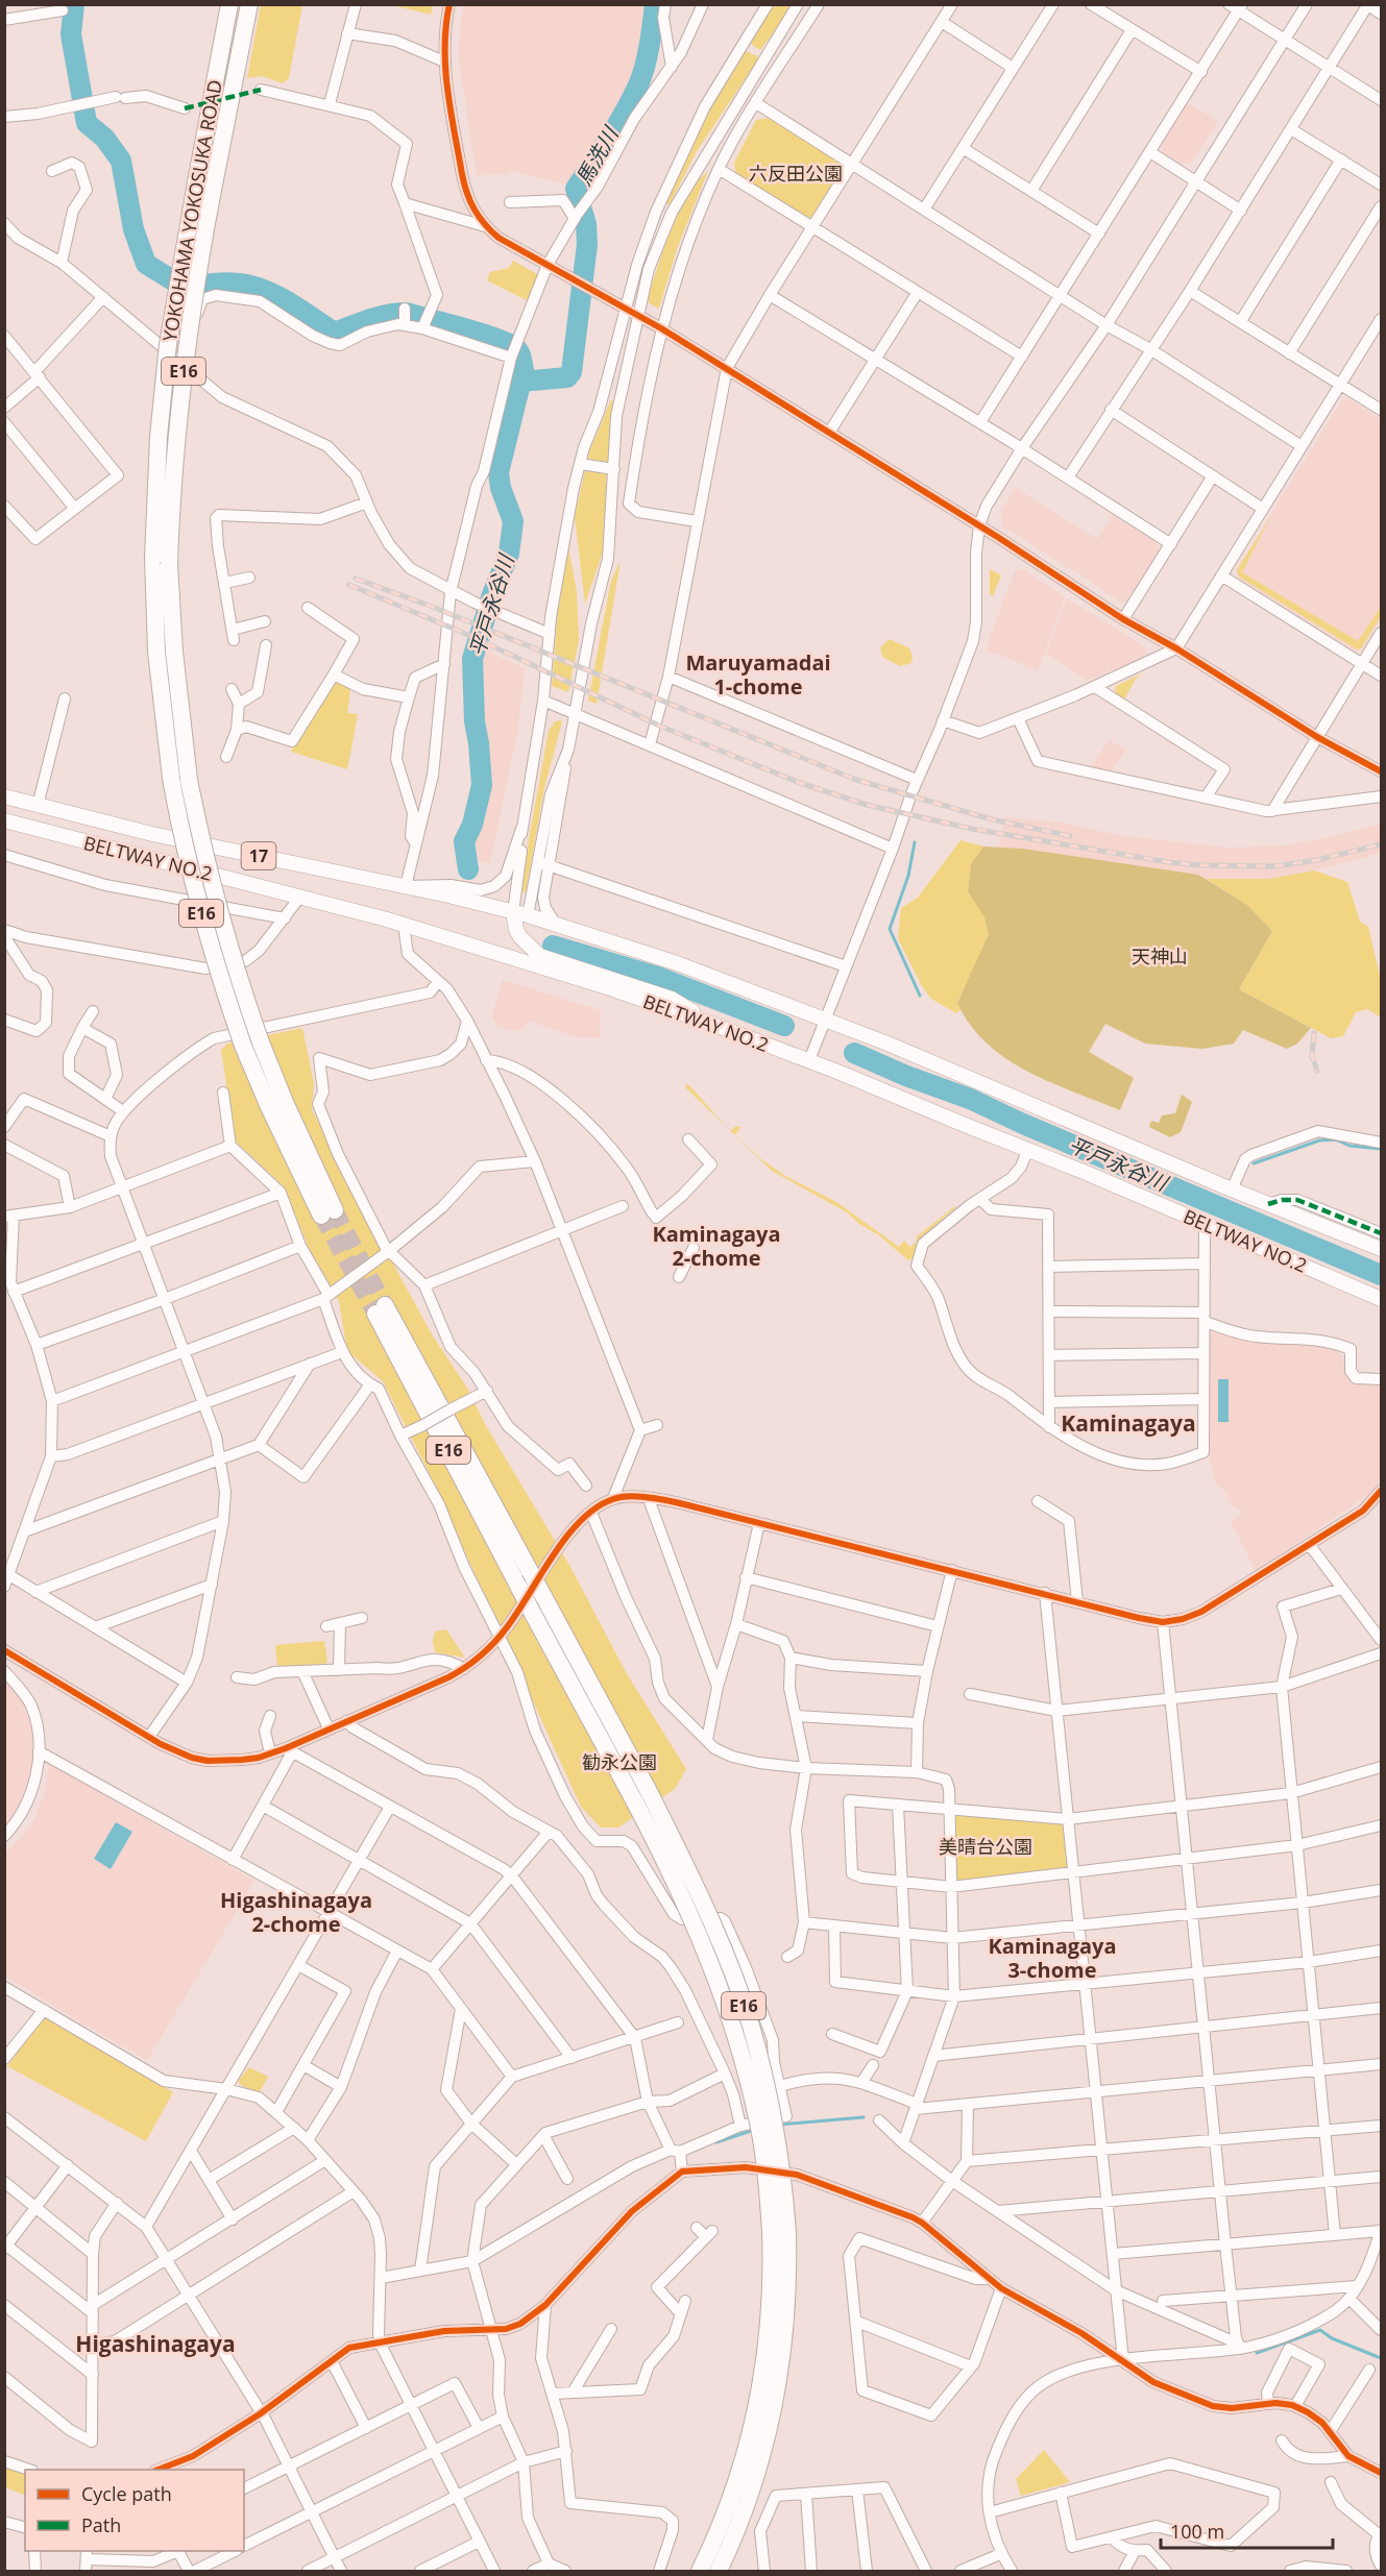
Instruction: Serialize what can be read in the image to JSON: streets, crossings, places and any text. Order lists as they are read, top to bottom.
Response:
{
  "streets": {
    "highway": ["YOKOHAMA YOKOSUKA ROAD", "E16"],
    "main road": ["17", "BELTWAY NO.2"]
  },
  "districts": [
    "Maruyamadai 1-chome",
    "Kaminagaya 2-chome",
    "Kaminagaya",
    "Higashinagaya 2-chome",
    "Kaminagaya 3-chome",
    "Higashinagaya"
  ],
  "water": ["馬洗川", "平戸永谷川"],
  "parks": [
    "六反田公園",
    "天神山",
    "勧永公園",
    "美晴台公園"
  ],
  "legend": ["Cycle path", "Path"],
  "scale_bar": "100 m"
}
